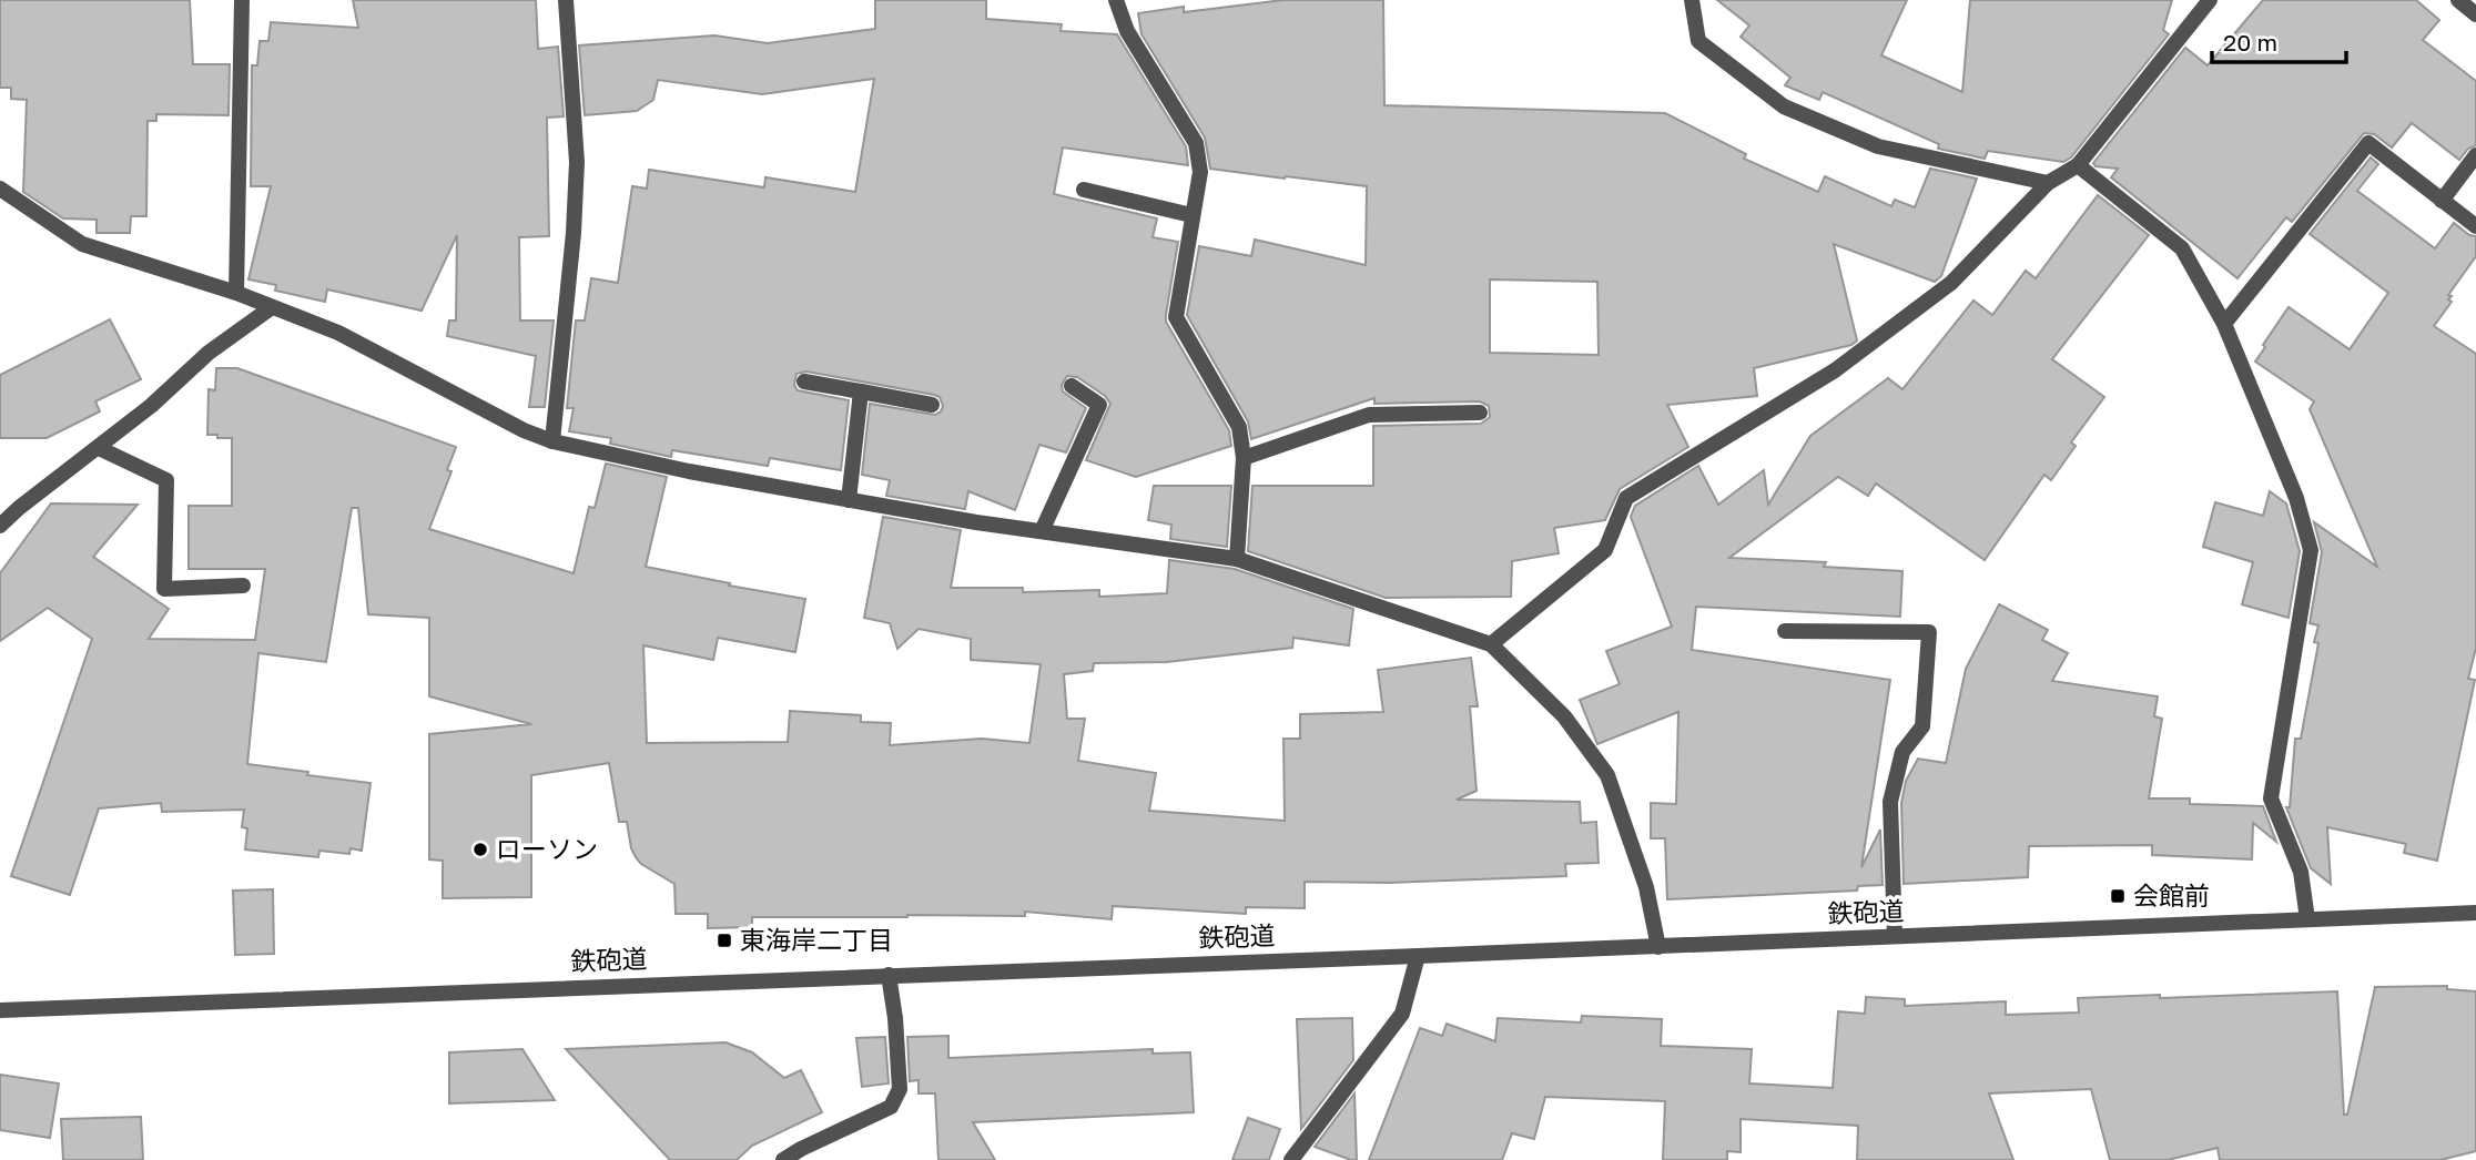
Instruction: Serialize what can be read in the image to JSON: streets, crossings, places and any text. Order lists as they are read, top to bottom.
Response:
{
  "streets": {
    "street": ["鉄砲道"]
  },
  "places": {
    "other": ["ローソン"],
    "transit": ["会館前", "東海岸二丁目"]
  },
  "scale_bar": "20 m"
}
